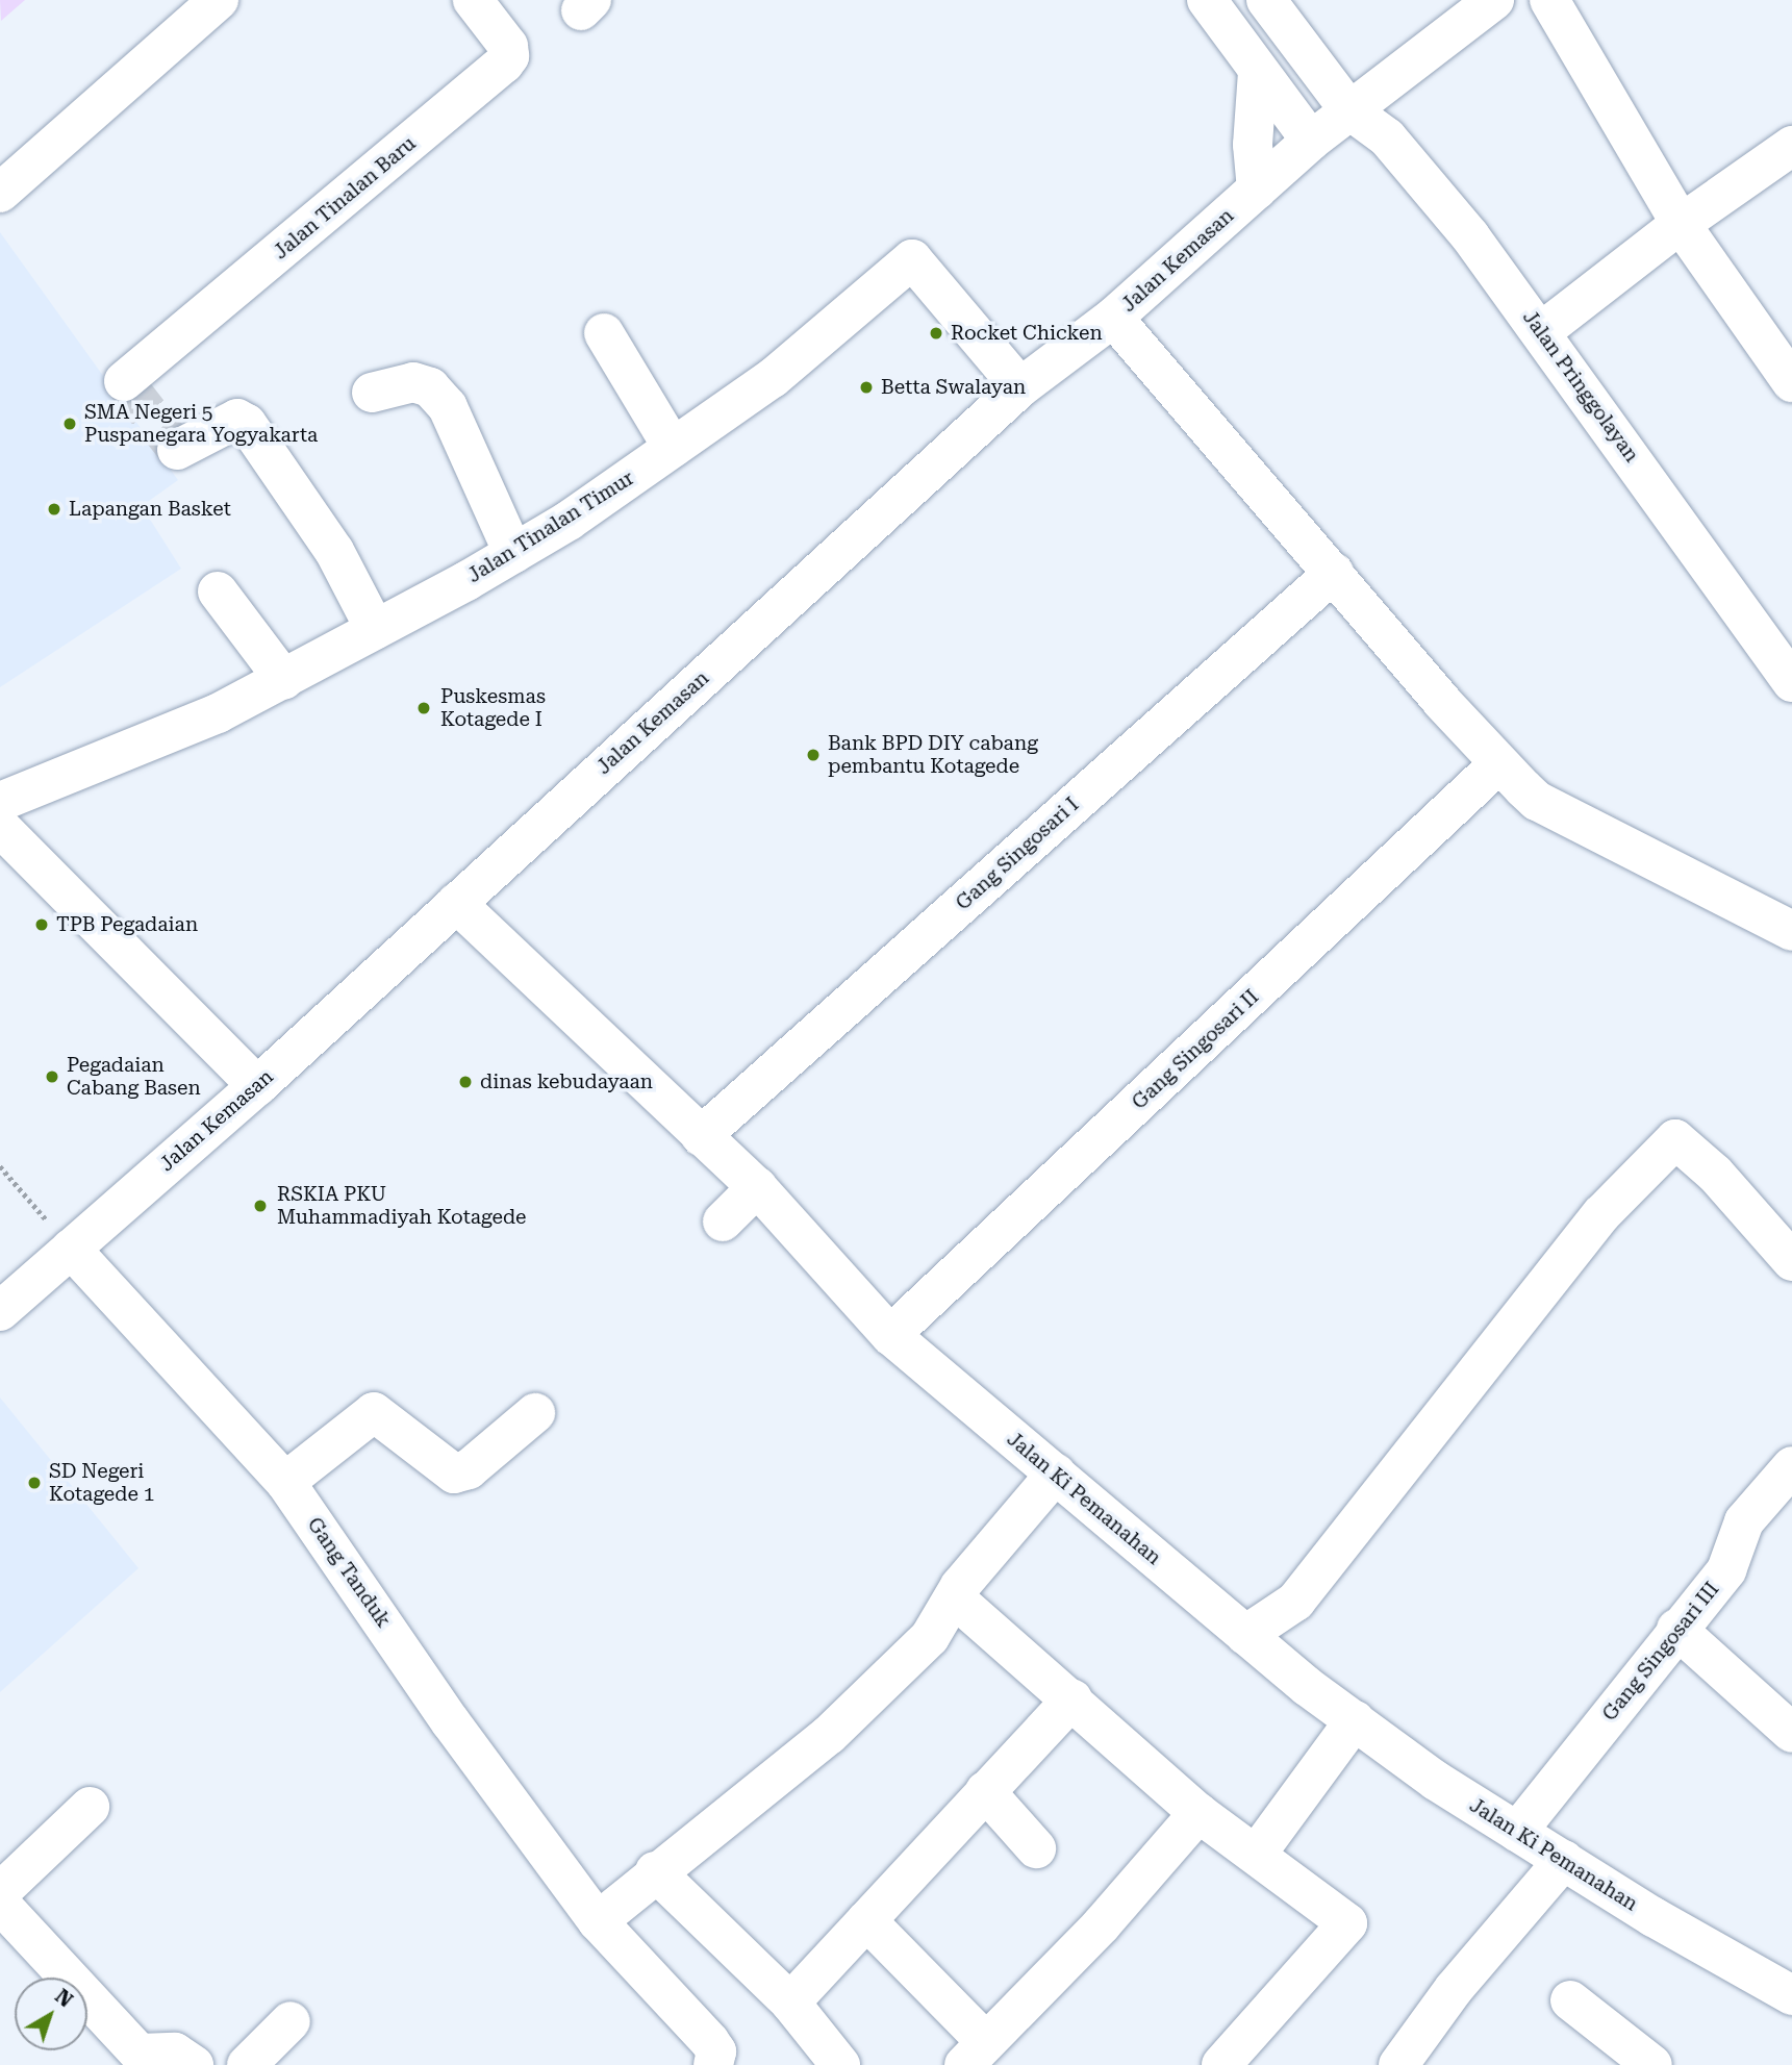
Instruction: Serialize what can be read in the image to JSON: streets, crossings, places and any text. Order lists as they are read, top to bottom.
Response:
{
  "streets": {
    "street": [
      "Jalan Tinalan Baru",
      "Jalan Kemasan",
      "Jalan Pringgolayan",
      "Jalan Tinalan Timur",
      "Gang Singosari I",
      "Gang Singosari II",
      "Jalan Ki Pemanahan",
      "Gang Tanduk",
      "Gang Singosari III"
    ]
  },
  "crossings": [
    ["Jalan Kemasan", "Jalan Pringgolayan"],
    ["Jalan Kemasan", "Jalan Tinalan Timur"],
    ["Jalan Kemasan", "Jalan Ki Pemanahan"],
    ["Jalan Kemasan", "Gang Tanduk"],
    ["Gang Singosari I", "Jalan Ki Pemanahan"],
    ["Gang Singosari II", "Jalan Ki Pemanahan"],
    ["Jalan Ki Pemanahan", "Gang Singosari III"]
  ],
  "places": [
    "Rocket Chicken",
    "Betta Swalayan",
    "SMA Negeri 5 Puspanegara Yogyakarta",
    "Lapangan Basket",
    "Puskesmas Kotagede I",
    "Bank BPD DIY cabang pembantu Kotagede",
    "TPB Pegadaian",
    "Pegadaian Cabang Basen",
    "dinas kebudayaan",
    "RSKIA PKU Muhammadiyah Kotagede",
    "SD Negeri Kotagede 1"
  ],
  "north": "top right"
}
